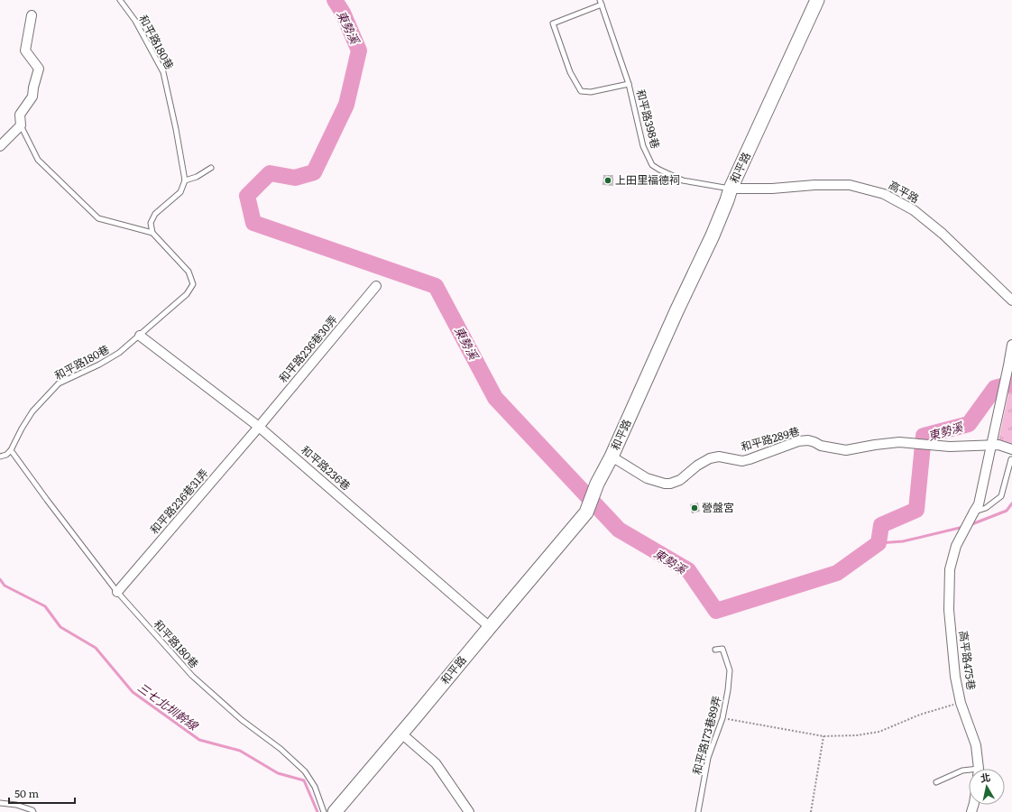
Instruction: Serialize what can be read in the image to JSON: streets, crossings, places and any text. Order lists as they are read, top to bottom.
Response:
{
  "streets": {
    "street": [
      "和平路",
      "高平路",
      "和平路236巷30弄",
      "和平路289巷",
      "和平路236巷",
      "和平路236巷31弄",
      "高平路475巷"
    ],
    "lane": ["和平路180巷", "和平路398巷", "和平路173巷89弄"]
  },
  "crossings": [
    ["和平路180巷", "和平路236巷"],
    ["和平路180巷", "和平路236巷31弄"],
    ["和平路398巷", "和平路"],
    ["和平路398巷", "高平路"],
    ["和平路", "高平路"],
    ["和平路", "和平路289巷"],
    ["和平路", "和平路236巷"],
    ["和平路236巷30弄", "和平路236巷"],
    ["和平路236巷30弄", "和平路236巷31弄"],
    ["和平路236巷", "和平路236巷31弄"]
  ],
  "water": ["東勢溪", "三七北圳幹線"],
  "places": ["上田里福德祠", "營盤宮"],
  "scale_bar": "50 m",
  "north": "top"
}
